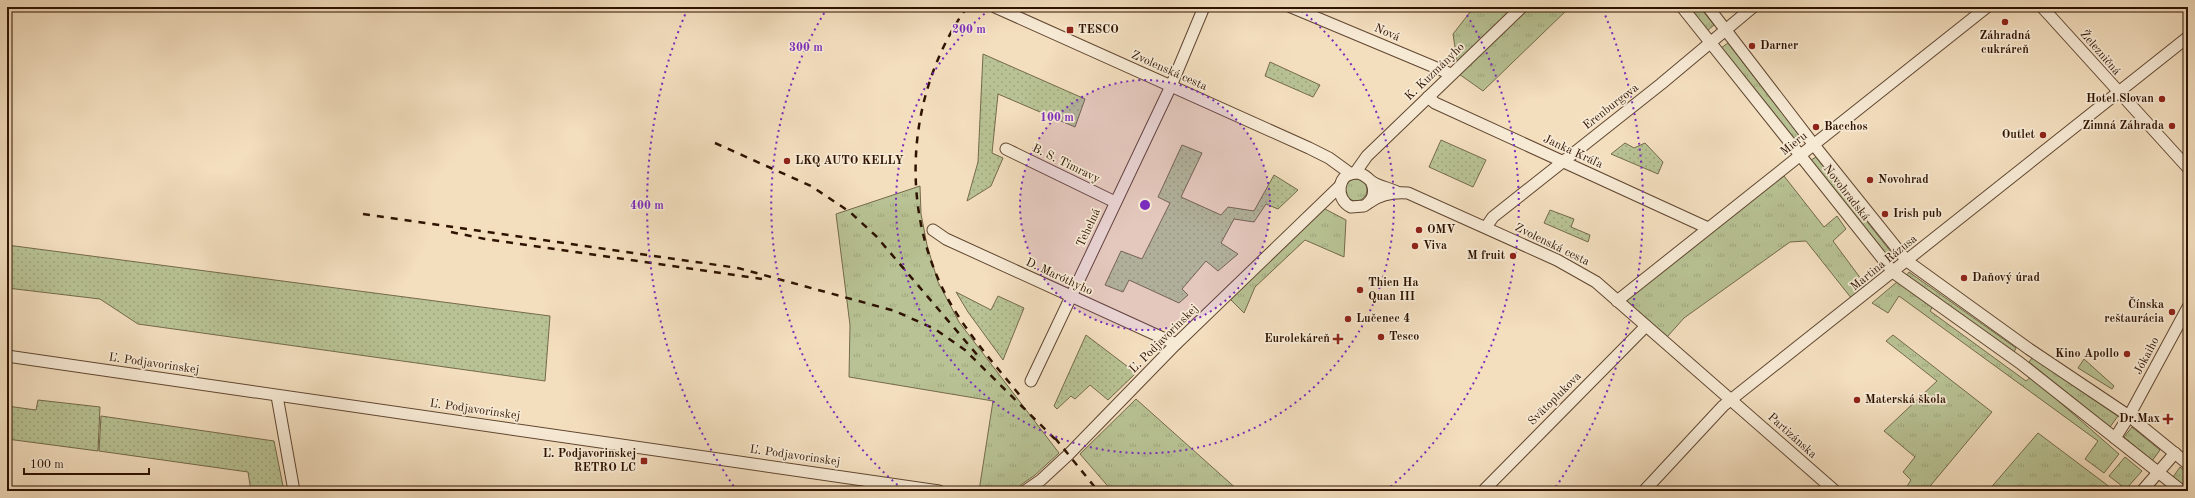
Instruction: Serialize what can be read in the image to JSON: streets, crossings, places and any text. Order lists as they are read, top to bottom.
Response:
{
  "streets": {
    "street": [
      "Nová",
      "Železničná",
      "Zvolenská cesta",
      "K. Kuzmányho",
      "Erenburgova",
      "Mieru",
      "Janka Kráľa",
      "B. S. Timravy",
      "Novohradská",
      "Tehelná",
      "Martina Rázusa",
      "D. Maróthyho",
      "Ľ. Podjavorinskej",
      "Jókaiho",
      "Svätoplukova",
      "Partizánska"
    ]
  },
  "crossings": [
    ["Nová", "K. Kuzmányho"],
    ["Železničná", "Martina Rázusa"],
    ["Zvolenská cesta", "K. Kuzmányho"],
    ["Zvolenská cesta", "Erenburgova"],
    ["Zvolenská cesta", "Mieru"],
    ["Zvolenská cesta", "Tehelná"],
    ["Zvolenská cesta", "Martina Rázusa"],
    ["Zvolenská cesta", "Ľ. Podjavorinskej"],
    ["Zvolenská cesta", "Svätoplukova"],
    ["Zvolenská cesta", "Partizánska"],
    ["K. Kuzmányho", "Janka Kráľa"],
    ["K. Kuzmányho", "Ľ. Podjavorinskej"],
    ["Erenburgova", "Janka Kráľa"],
    ["Erenburgova", "Novohradská"],
    ["Mieru", "Janka Kráľa"],
    ["Mieru", "Novohradská"],
    ["B. S. Timravy", "Tehelná"],
    ["Novohradská", "Martina Rázusa"],
    ["Novohradská", "Jókaiho"],
    ["Tehelná", "D. Maróthyho"],
    ["Martina Rázusa", "Partizánska"],
    ["D. Maróthyho", "Ľ. Podjavorinskej"]
  ],
  "places": {
    "other": [
      "Záhradná cukráreň",
      "Darner",
      "Hotel Slovan",
      "Zimná Záhrada",
      "Bacchos",
      "Outlet",
      "LKQ AUTO KELLY",
      "Novohrad",
      "Irish pub",
      "OMV",
      "Viva",
      "M fruit",
      "Daňový úrad",
      "Thien Ha Quan III",
      "Čínska reštaurácia",
      "Lučenec 4",
      "Tesco",
      "Kino Apollo",
      "Materská škola"
    ],
    "transit": ["TESCO", "Ľ. Podjavorinskej RETRO LC"],
    "health": ["Eurolekáreň", "Dr.Max"]
  },
  "scale_bar": "100 m",
  "rings": [
    "200 m",
    "300 m",
    "100 m",
    "400 m"
  ]
}
